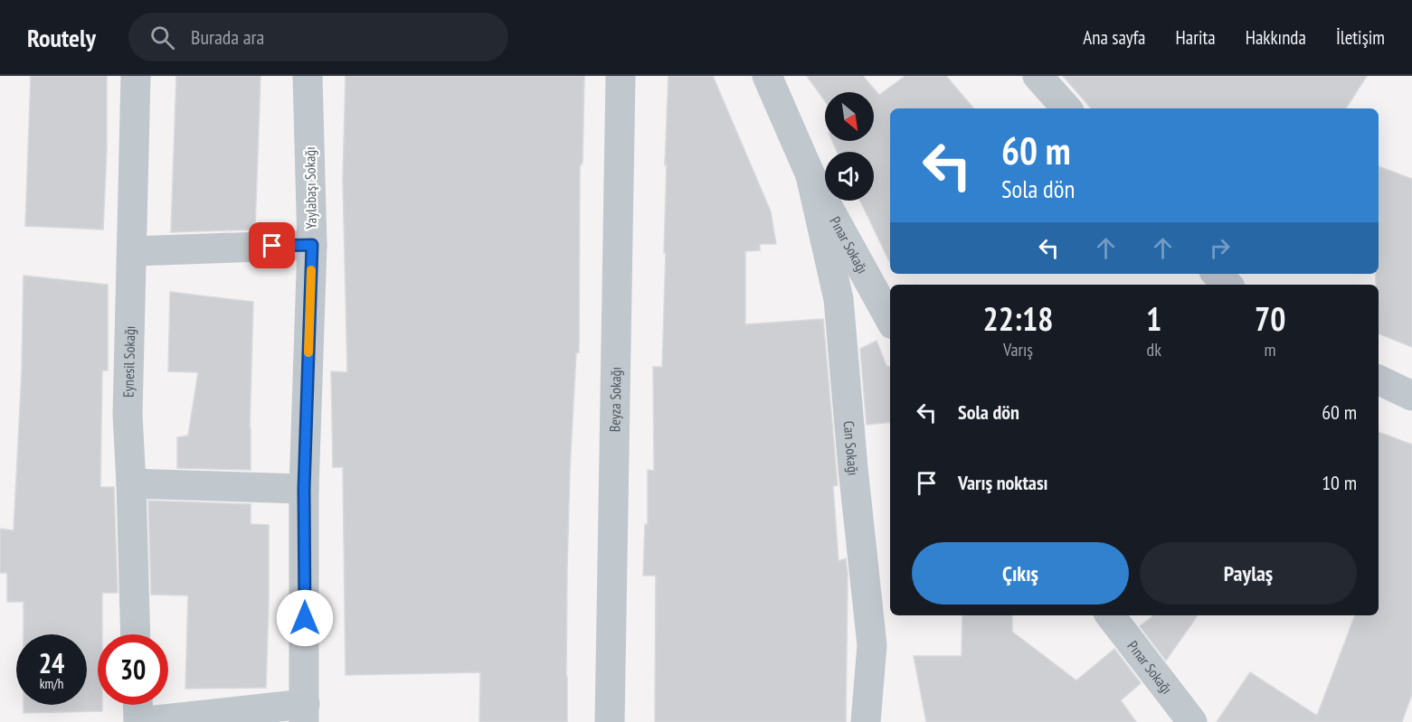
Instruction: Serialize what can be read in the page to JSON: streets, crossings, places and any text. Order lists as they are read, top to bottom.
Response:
{
  "streets": {
    "street": [
      "Yaylabaşı Sokağı",
      "Pınar Sokağı",
      "Eynesil Sokağı",
      "Beyza Sokağı",
      "Can Sokağı"
    ]
  },
  "crossings": [
    ["Pınar Sokağı", "Can Sokağı"]
  ],
  "north": "bottom right",
  "page": {
    "header": "Routely",
    "search": "Burada ara",
    "nav": [
      "Ana sayfa",
      "Harita",
      "Hakkında",
      "İletişim"
    ],
    "turn": ["60 m", "Sola dön"],
    "eta": [
      "22:18",
      "Varış",
      "1",
      "dk",
      "70",
      "m"
    ],
    "list": [
      {
        "name": "Sola dön",
        "value": "60 m"
      },
      {
        "name": "Varış noktası",
        "value": "10 m"
      }
    ],
    "buttons": ["Çıkış", "Paylaş"],
    "speed": "24 km/h",
    "limit": "30"
  }
}
